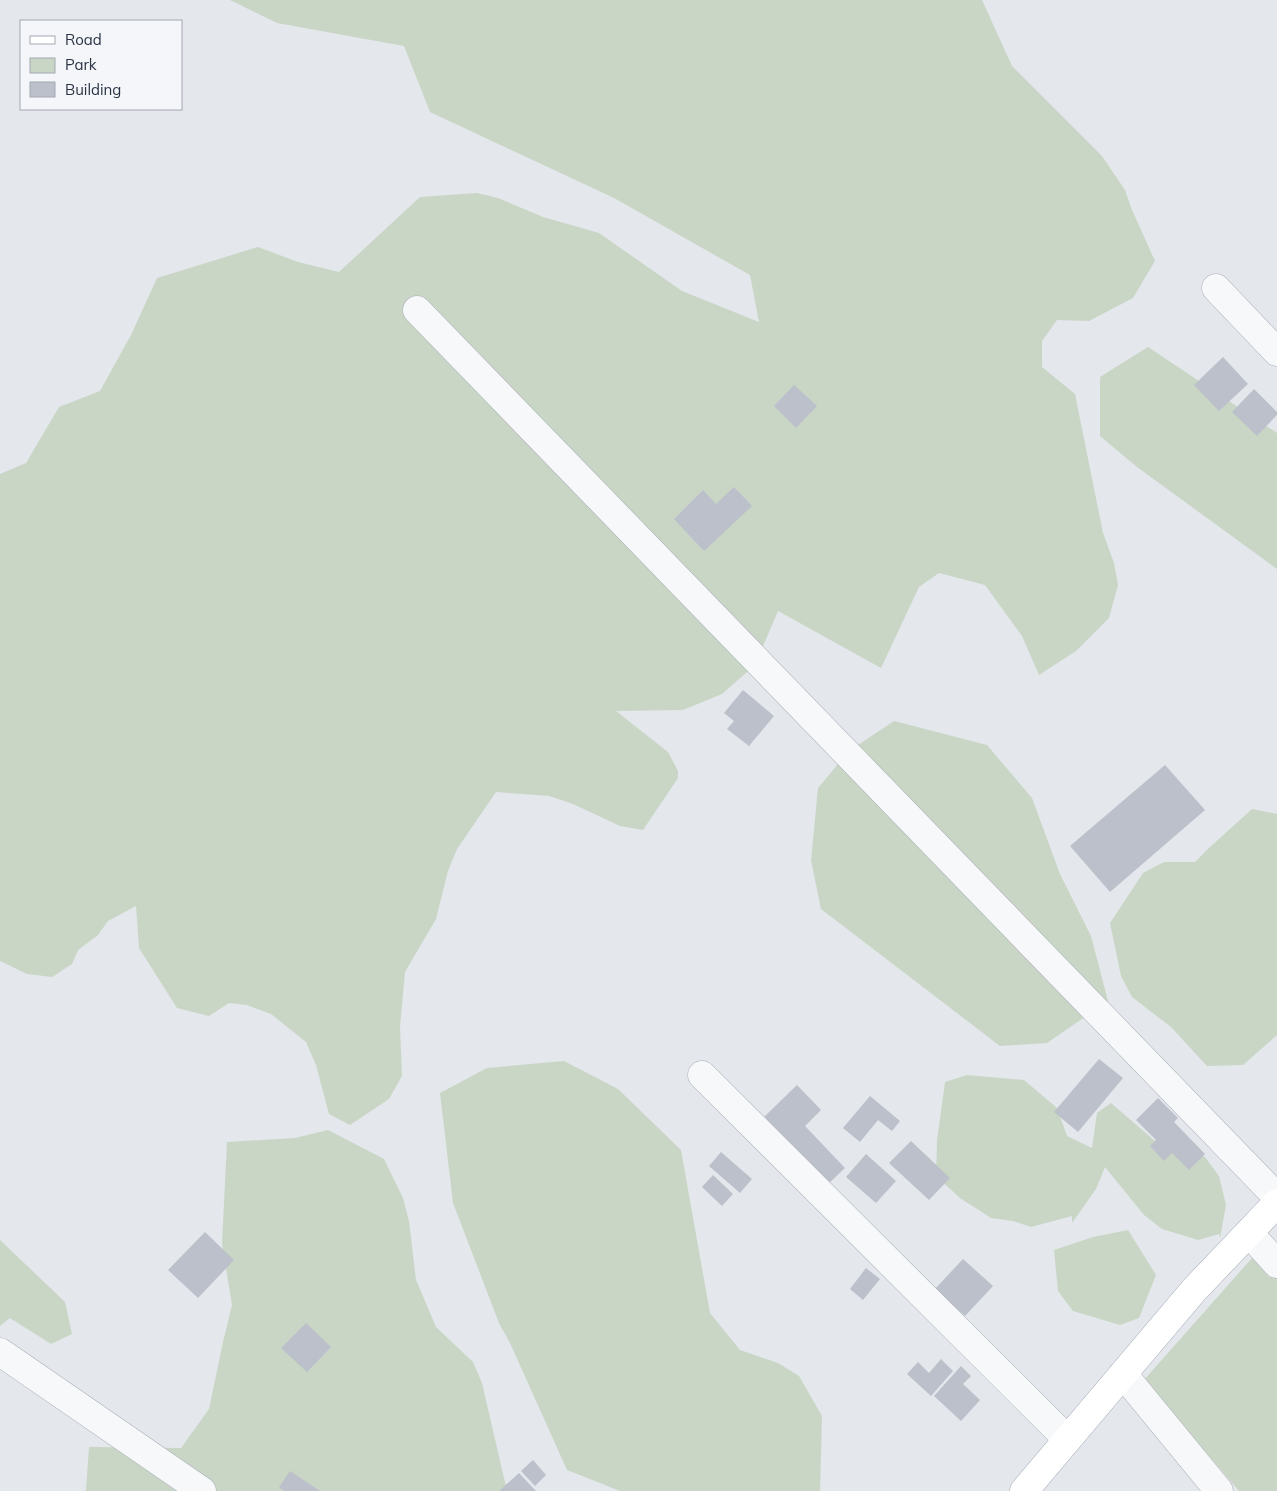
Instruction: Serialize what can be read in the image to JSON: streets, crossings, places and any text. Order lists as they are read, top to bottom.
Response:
{
  "legend": ["Road", "Park", "Building"]
}
